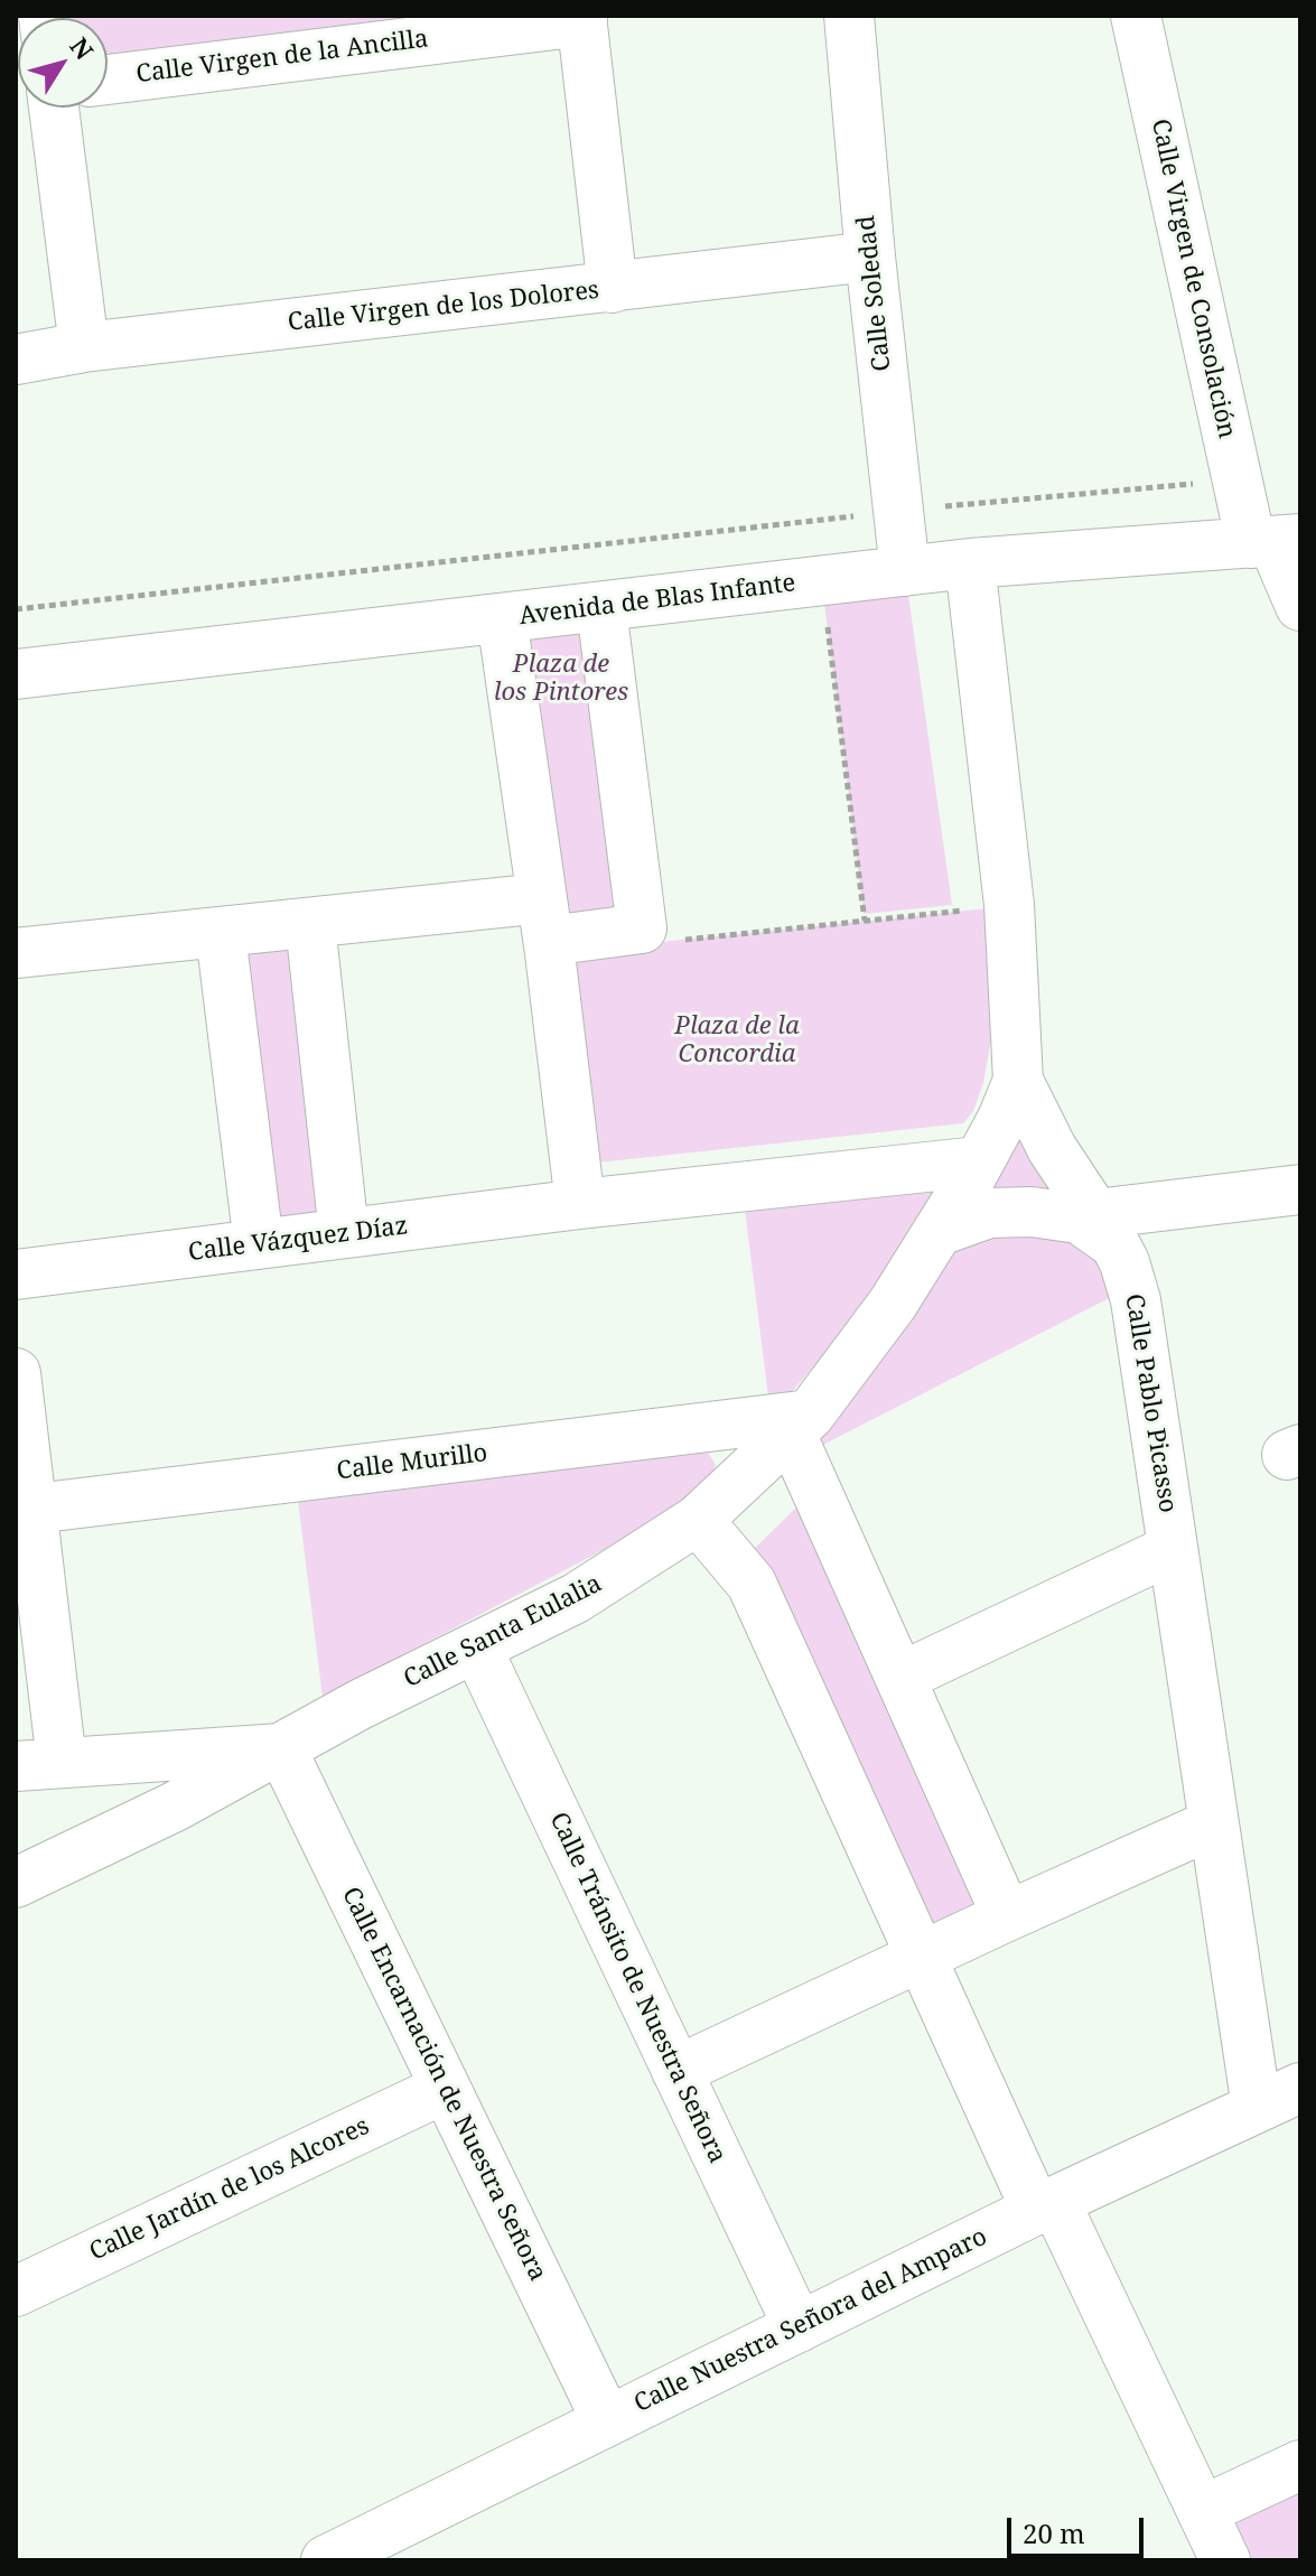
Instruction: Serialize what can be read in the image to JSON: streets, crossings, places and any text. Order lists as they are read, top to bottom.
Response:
{
  "streets": {
    "street": [
      "Calle Virgen de la Ancilla",
      "Calle Virgen de Consolación",
      "Calle Soledad",
      "Calle Virgen de los Dolores",
      "Avenida de Blas Infante",
      "Calle Vázquez Díaz",
      "Calle Pablo Picasso",
      "Calle Murillo",
      "Calle Santa Eulalia",
      "Calle Tránsito de Nuestra Señora",
      "Calle Encarnación de Nuestra Señora",
      "Calle Jardín de los Alcores",
      "Calle Nuestra Señora del Amparo"
    ]
  },
  "crossings": [
    ["Calle Virgen de Consolación", "Avenida de Blas Infante"],
    ["Calle Soledad", "Calle Virgen de los Dolores"],
    ["Calle Soledad", "Avenida de Blas Infante"],
    ["Avenida de Blas Infante", "Calle Pablo Picasso"],
    ["Calle Vázquez Díaz", "Calle Santa Eulalia"],
    ["Calle Pablo Picasso", "Calle Santa Eulalia"],
    ["Calle Pablo Picasso", "Calle Nuestra Señora del Amparo"],
    ["Calle Murillo", "Calle Santa Eulalia"],
    ["Calle Santa Eulalia", "Calle Tránsito de Nuestra Señora"],
    ["Calle Santa Eulalia", "Calle Encarnación de Nuestra Señora"],
    ["Calle Tránsito de Nuestra Señora", "Calle Nuestra Señora del Amparo"],
    ["Calle Encarnación de Nuestra Señora", "Calle Jardín de los Alcores"],
    ["Calle Encarnación de Nuestra Señora", "Calle Nuestra Señora del Amparo"]
  ],
  "parks": ["Plaza de los Pintores", "Plaza de la Concordia"],
  "scale_bar": "20 m",
  "north": "top right"
}
